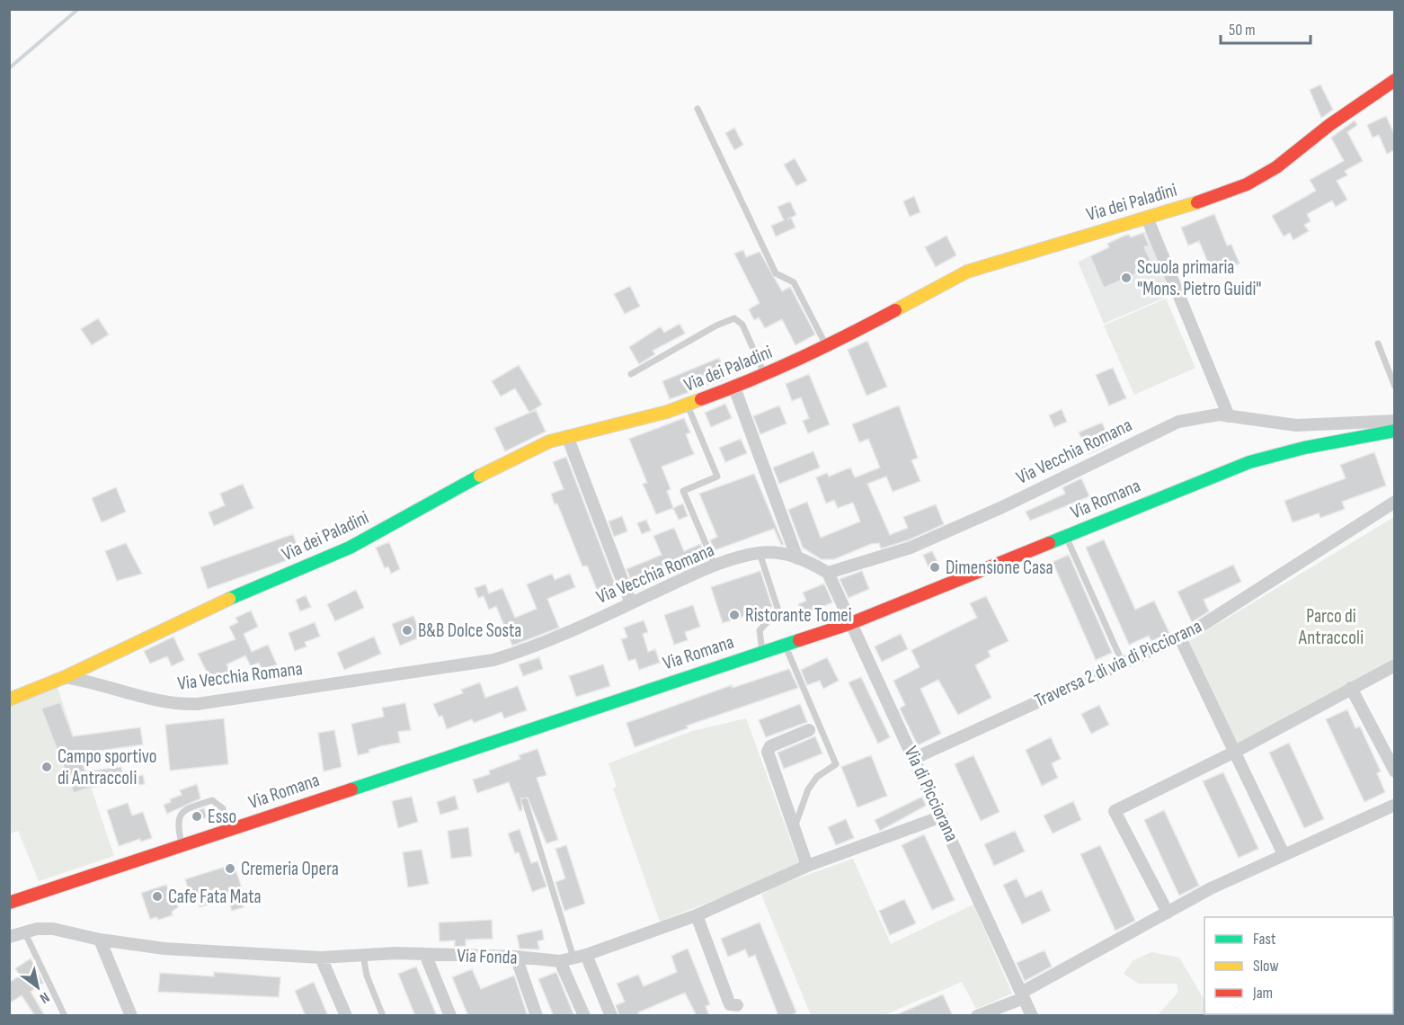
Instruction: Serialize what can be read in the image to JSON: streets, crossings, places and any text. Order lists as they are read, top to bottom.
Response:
{
  "streets": {
    "street": [
      "Via dei Paladini",
      "Via Vecchia Romana",
      "Via Romana",
      "Traversa 2 di via di Picciorana",
      "Via di Picciorana",
      "Via Fonda"
    ]
  },
  "crossings": [
    ["Via dei Paladini", "Via Vecchia Romana"],
    ["Via Vecchia Romana", "Via di Picciorana"],
    ["Via Romana", "Via di Picciorana"],
    ["Traversa 2 di via di Picciorana", "Via di Picciorana"],
    ["Via di Picciorana", "Via Fonda"]
  ],
  "parks": ["Parco di Antraccoli"],
  "places": [
    "Scuola primaria \"Mons. Pietro Guidi\"",
    "Dimensione Casa",
    "Ristorante Tomei",
    "B&B Dolce Sosta",
    "Campo sportivo di Antraccoli",
    "Esso",
    "Cremeria Opera",
    "Cafe Fata Mata"
  ],
  "legend": ["Fast", "Slow", "Jam"],
  "scale_bar": "50 m",
  "north": "bottom right"
}
